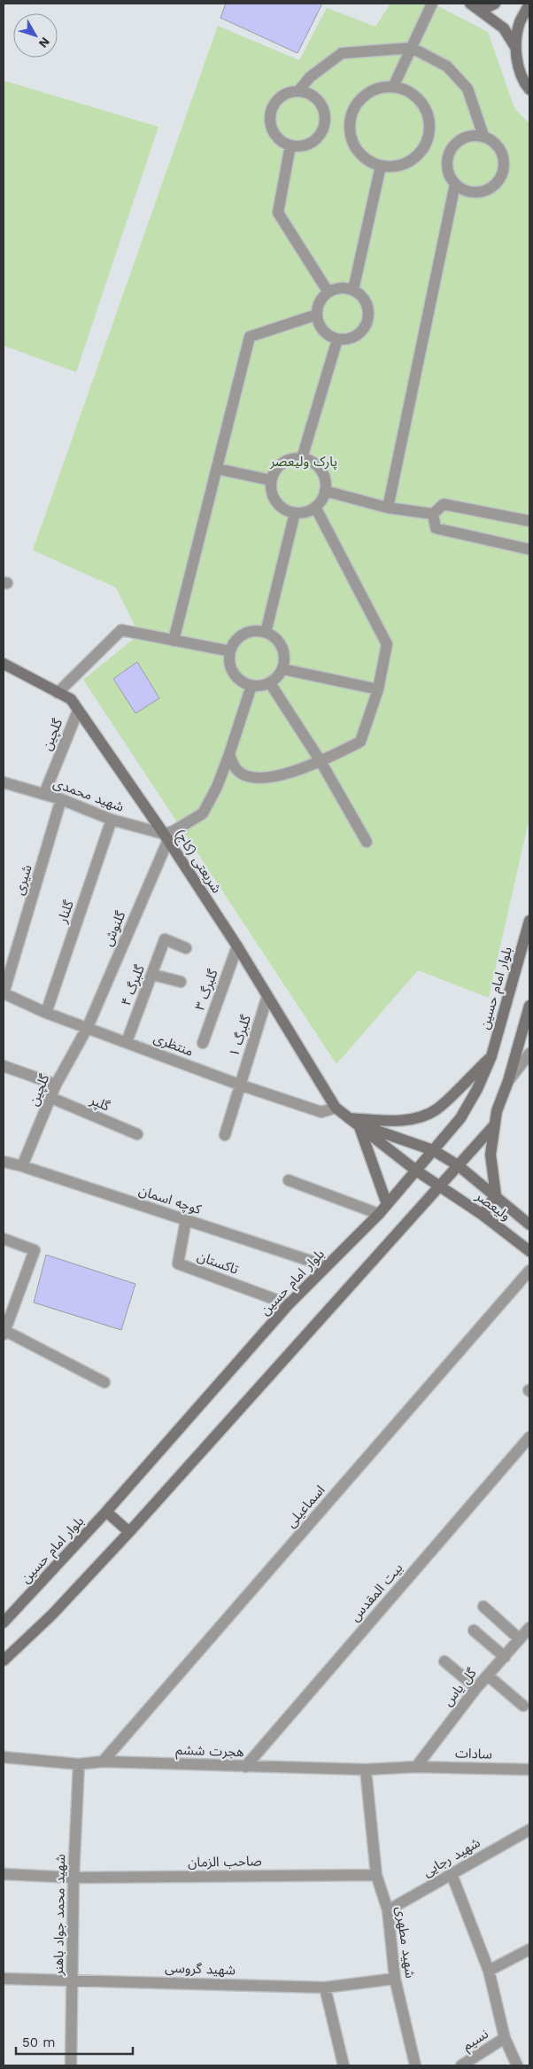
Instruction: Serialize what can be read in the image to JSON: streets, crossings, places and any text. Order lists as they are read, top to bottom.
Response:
{
  "streets": {
    "main road": ["شریعتی (کاج)", "بلوار امام حسین", "ولیعصر"],
    "street": [
      "گلچین",
      "شهید محمدی",
      "شیری",
      "گلنار",
      "گلنوش",
      "گلبرگ ۴",
      "گلبرگ ۳",
      "گلبرگ ۱",
      "منتظری",
      "گلپر",
      "کوچه اسمان",
      "تاکستان",
      "اسماعیلی",
      "بیت المقدس",
      "گل یاس",
      "هجرت ششم",
      "سادات",
      "شهید رجایی",
      "صاحب الزمان",
      "شهید محمد جواد باهنر",
      "شهید مطهری",
      "شهید گروسی",
      "نسیم"
    ]
  },
  "crossings": [
    ["گلچین", "شهید محمدی"],
    ["گلچین", "شریعتی (کاج)"],
    ["گلچین", "گلنوش"],
    ["گلچین", "منتظری"],
    ["گلچین", "گلپر"],
    ["گلچین", "کوچه اسمان"],
    ["شهید محمدی", "شریعتی (کاج)"],
    ["شهید محمدی", "شیری"],
    ["شهید محمدی", "گلنار"],
    ["شهید محمدی", "گلنوش"],
    ["شریعتی (کاج)", "گلنوش"],
    ["شریعتی (کاج)", "گلبرگ ۳"],
    ["شریعتی (کاج)", "گلبرگ ۱"],
    ["شریعتی (کاج)", "منتظری"],
    ["شریعتی (کاج)", "ولیعصر"],
    ["شیری", "منتظری"],
    ["گلنار", "منتظری"],
    ["گلنوش", "منتظری"],
    ["گلبرگ ۴", "منتظری"],
    ["بلوار امام حسین", "کوچه اسمان"],
    ["بلوار امام حسین", "ولیعصر"],
    ["بلوار امام حسین", "تاکستان"],
    ["گلبرگ ۱", "منتظری"],
    ["کوچه اسمان", "تاکستان"],
    ["اسماعیلی", "هجرت ششم"],
    ["بیت المقدس", "هجرت ششم"],
    ["گل یاس", "هجرت ششم"],
    ["گل یاس", "سادات"],
    ["هجرت ششم", "سادات"],
    ["هجرت ششم", "شهید محمد جواد باهنر"],
    ["هجرت ششم", "شهید مطهری"],
    ["شهید رجایی", "شهید مطهری"],
    ["صاحب الزمان", "شهید محمد جواد باهنر"],
    ["صاحب الزمان", "شهید مطهری"],
    ["شهید محمد جواد باهنر", "شهید گروسی"],
    ["شهید مطهری", "شهید گروسی"]
  ],
  "parks": ["پارک ولیعصر"],
  "scale_bar": "50 m",
  "north": "bottom right"
}
